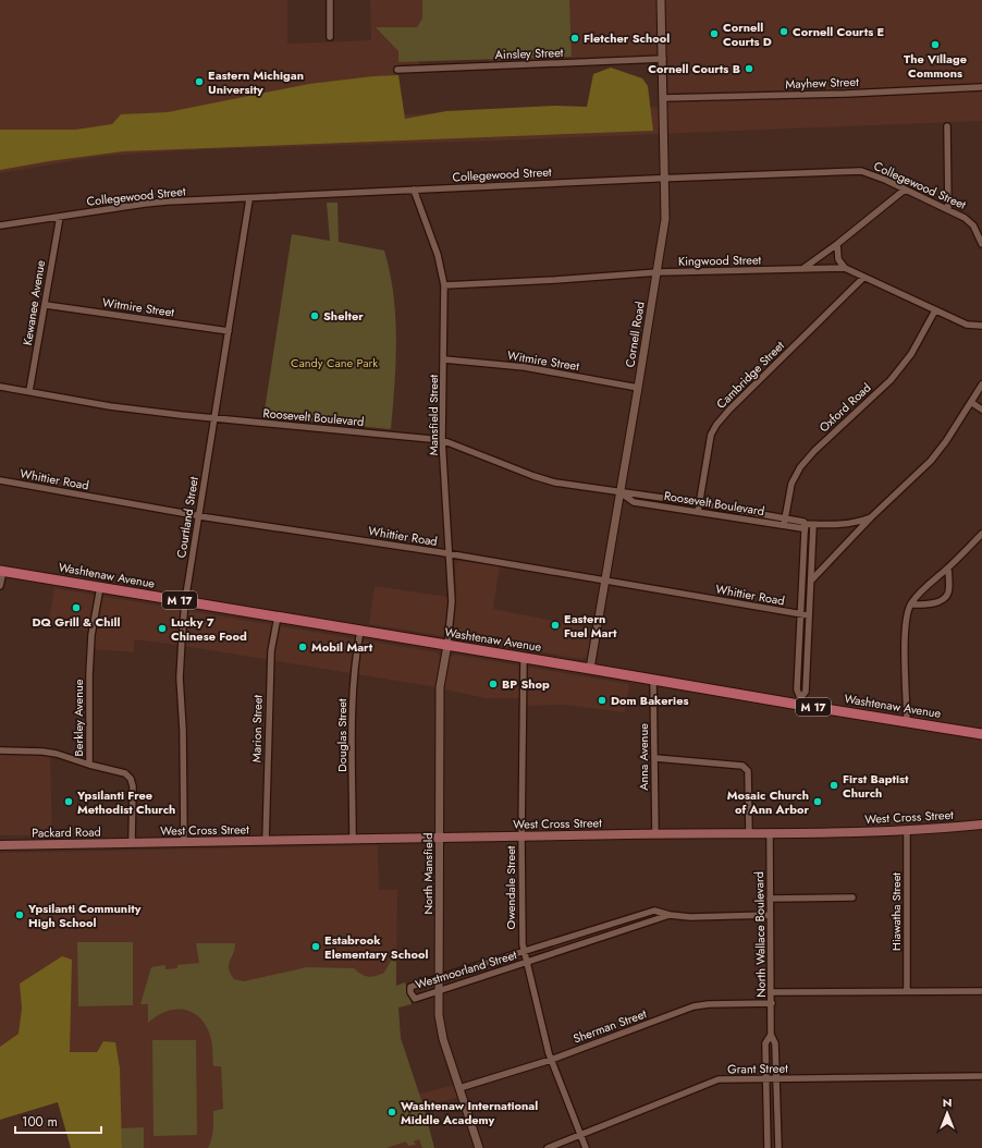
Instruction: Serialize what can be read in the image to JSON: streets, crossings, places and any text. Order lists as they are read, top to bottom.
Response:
{
  "streets": {
    "main road": [
      "Washtenaw Avenue",
      "M 17",
      "West Cross Street",
      "Packard Road"
    ],
    "street": [
      "Ainsley Street",
      "Mayhew Street",
      "Collegewood Street",
      "Kingwood Street",
      "Kewanee Avenue",
      "Witmire Street",
      "Cornell Road",
      "Cambridge Street",
      "Oxford Road",
      "Mansfield Street",
      "Roosevelt Boulevard",
      "Whittier Road",
      "Courtland Street",
      "Berkley Avenue",
      "Marion Street",
      "Douglas Street",
      "Anna Avenue",
      "North Mansfield",
      "Owendale Street",
      "Hiawatha Street",
      "North Wallace Boulevard",
      "Westmoorland Street",
      "Sherman Street",
      "Grant Street"
    ]
  },
  "crossings": [
    ["Ainsley Street", "Cornell Road"],
    ["Mayhew Street", "Cornell Road"],
    ["Collegewood Street", "Kewanee Avenue"],
    ["Collegewood Street", "Cornell Road"],
    ["Collegewood Street", "Mansfield Street"],
    ["Collegewood Street", "Courtland Street"],
    ["Kingwood Street", "Cornell Road"],
    ["Kingwood Street", "Cambridge Street"],
    ["Kingwood Street", "Oxford Road"],
    ["Kingwood Street", "Mansfield Street"],
    ["Kewanee Avenue", "Witmire Street"],
    ["Kewanee Avenue", "Roosevelt Boulevard"],
    ["Witmire Street", "Cornell Road"],
    ["Witmire Street", "Mansfield Street"],
    ["Witmire Street", "Courtland Street"],
    ["Cornell Road", "Roosevelt Boulevard"],
    ["Cornell Road", "Whittier Road"],
    ["Cornell Road", "Washtenaw Avenue"],
    ["Cambridge Street", "Roosevelt Boulevard"],
    ["Oxford Road", "Roosevelt Boulevard"],
    ["Mansfield Street", "Roosevelt Boulevard"],
    ["Mansfield Street", "Whittier Road"],
    ["Mansfield Street", "Washtenaw Avenue"],
    ["Mansfield Street", "North Mansfield"],
    ["Roosevelt Boulevard", "Courtland Street"],
    ["Whittier Road", "Courtland Street"],
    ["Courtland Street", "Washtenaw Avenue"],
    ["Courtland Street", "West Cross Street"],
    ["Washtenaw Avenue", "Berkley Avenue"],
    ["Washtenaw Avenue", "Marion Street"],
    ["Washtenaw Avenue", "Douglas Street"],
    ["Washtenaw Avenue", "Anna Avenue"],
    ["Washtenaw Avenue", "North Mansfield"],
    ["Washtenaw Avenue", "Owendale Street"],
    ["Berkley Avenue", "West Cross Street"],
    ["Berkley Avenue", "Packard Road"],
    ["Marion Street", "West Cross Street"],
    ["Douglas Street", "West Cross Street"],
    ["Anna Avenue", "West Cross Street"],
    ["West Cross Street", "Packard Road"],
    ["West Cross Street", "North Mansfield"],
    ["West Cross Street", "Owendale Street"],
    ["West Cross Street", "Hiawatha Street"],
    ["West Cross Street", "North Wallace Boulevard"],
    ["North Mansfield", "Westmoorland Street"],
    ["North Mansfield", "Sherman Street"],
    ["Owendale Street", "Westmoorland Street"],
    ["Owendale Street", "Sherman Street"],
    ["Owendale Street", "Grant Street"],
    ["North Wallace Boulevard", "Westmoorland Street"],
    ["North Wallace Boulevard", "Sherman Street"],
    ["North Wallace Boulevard", "Grant Street"]
  ],
  "parks": ["Candy Cane Park"],
  "places": [
    "Cornell Courts E",
    "Cornell Courts D",
    "Fletcher School",
    "The Village Commons",
    "Cornell Courts B",
    "Eastern Michigan University",
    "Shelter",
    "DQ Grill & Chill",
    "Eastern Fuel Mart",
    "Lucky 7 Chinese Food",
    "Mobil Mart",
    "BP Shop",
    "Dom Bakeries",
    "First Baptist Church",
    "Ypsilanti Free Methodist Church",
    "Mosaic Church of Ann Arbor",
    "Ypsilanti Community High School",
    "Estabrook Elementary School",
    "Washtenaw International Middle Academy"
  ],
  "scale_bar": "100 m",
  "north": "top"
}
